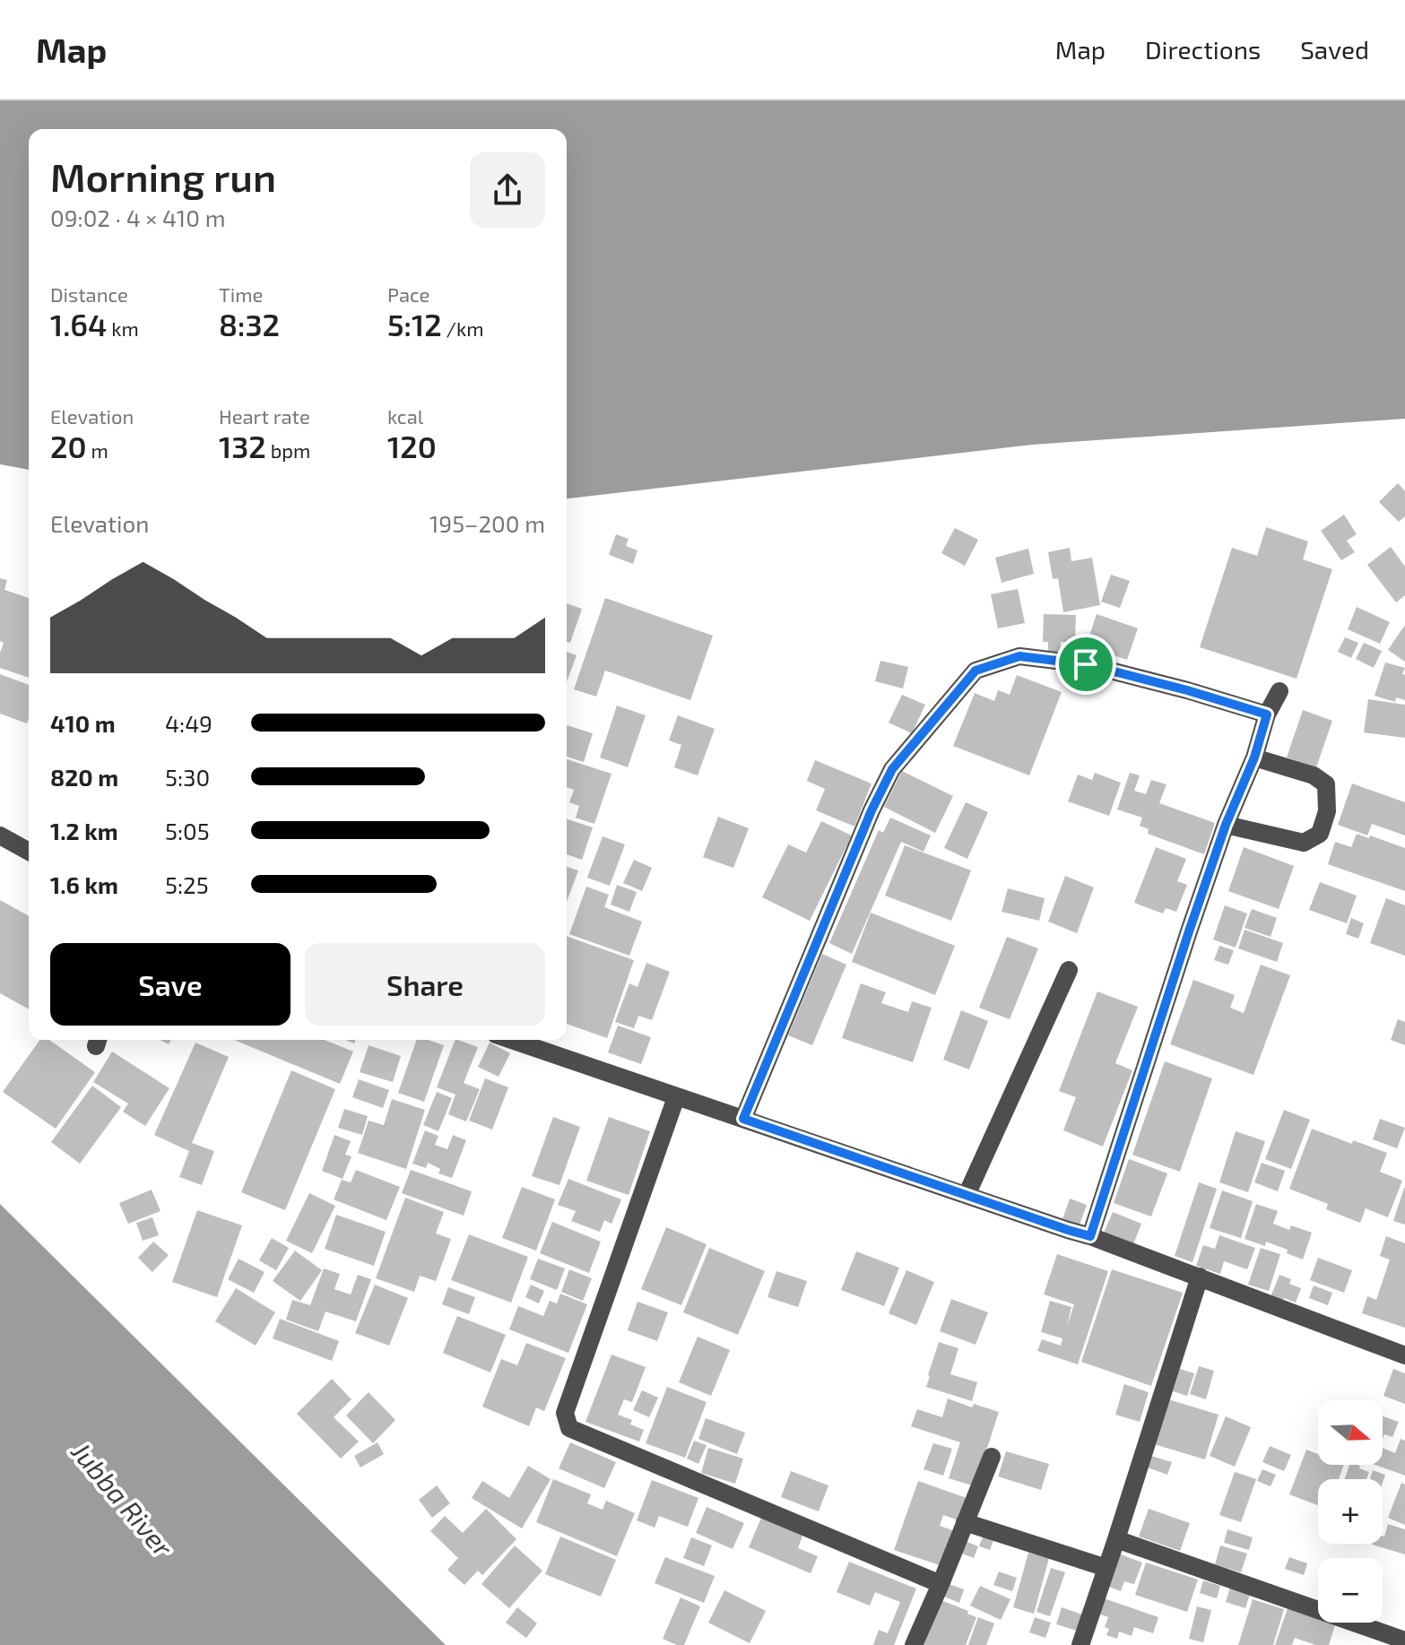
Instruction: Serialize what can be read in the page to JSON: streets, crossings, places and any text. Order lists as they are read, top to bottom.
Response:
{
  "water": ["Jubba River"],
  "north": "right",
  "page": {
    "header": "Map",
    "nav": ["Map", "Directions", "Saved"],
    "heading": ["Morning run", "09:02 · 4 × 410 m"],
    "stats": [
      ["Distance", "1.64 km"],
      ["Time", "8:32"],
      ["Pace", "5:12 /km"],
      ["Elevation", "20 m"],
      ["Heart rate", "132 bpm"],
      ["kcal", "120"]
    ],
    "chart": ["Elevation", "195–200 m"],
    "list": [
      {
        "name": "410 m",
        "note": "4:49"
      },
      {
        "name": "820 m",
        "note": "5:30"
      },
      {
        "name": "1.2 km",
        "note": "5:05"
      },
      {
        "name": "1.6 km",
        "note": "5:25"
      }
    ],
    "buttons": ["Save", "Share"],
    "map_buttons": ["+", "−"]
  }
}
